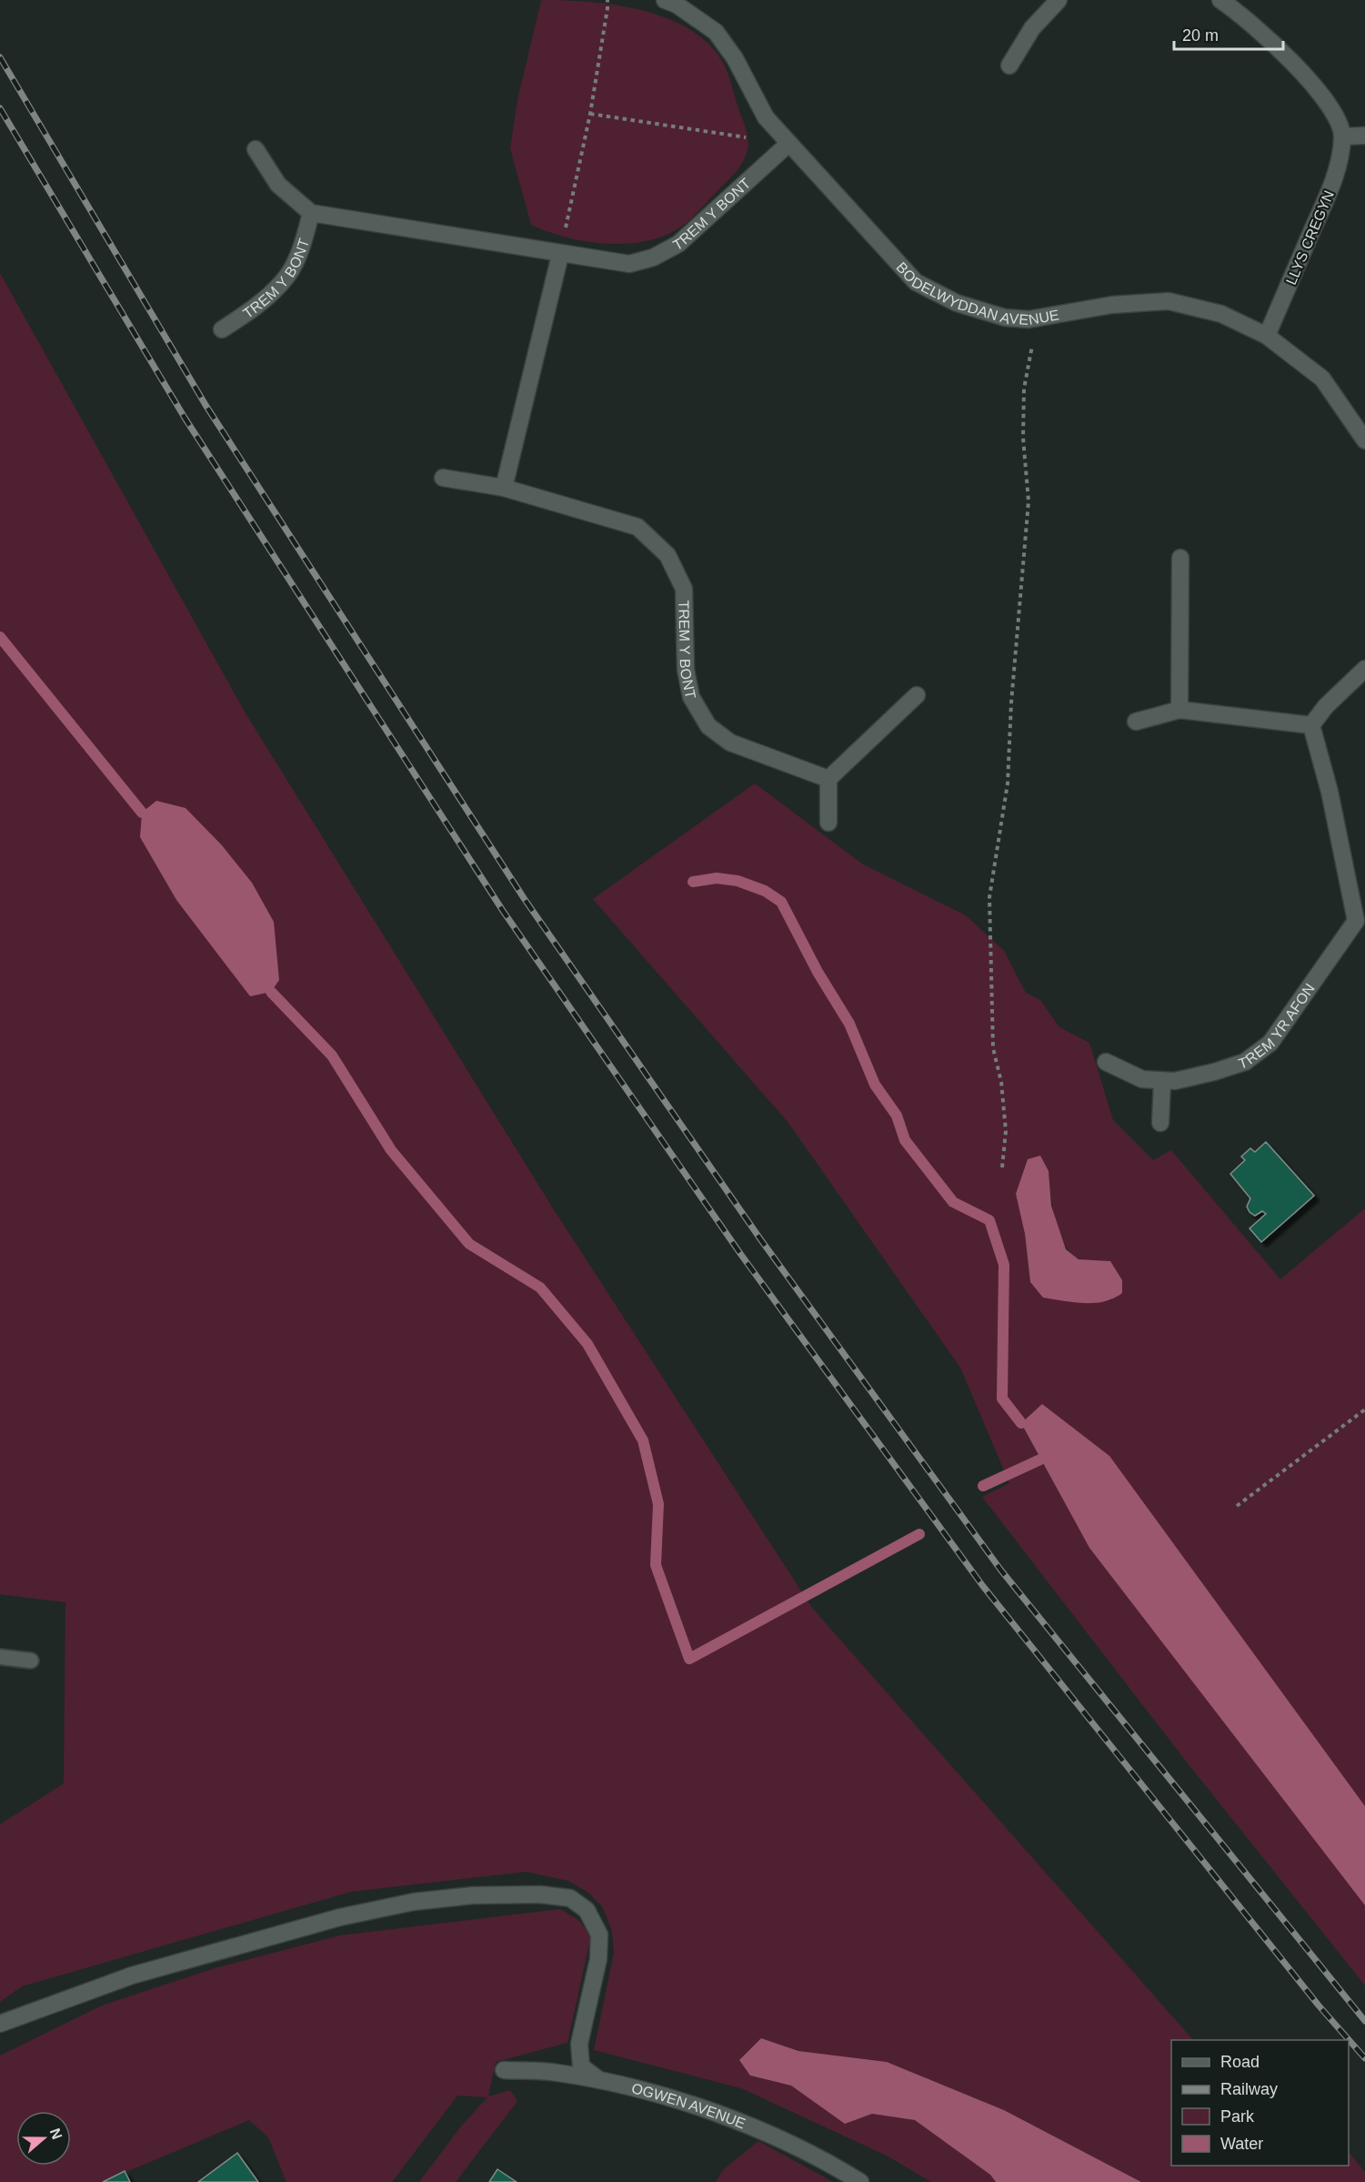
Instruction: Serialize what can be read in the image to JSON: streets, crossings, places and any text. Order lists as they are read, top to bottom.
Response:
{
  "streets": {
    "street": [
      "TREM Y BONT",
      "LLYS CREGYN",
      "BODELWYDDAN AVENUE",
      "TREM YR AFON",
      "OGWEN AVENUE"
    ]
  },
  "crossings": [
    ["TREM Y BONT", "BODELWYDDAN AVENUE"],
    ["LLYS CREGYN", "BODELWYDDAN AVENUE"]
  ],
  "legend": [
    "Road",
    "Railway",
    "Park",
    "Water"
  ],
  "scale_bar": "20 m",
  "north": "right"
}
